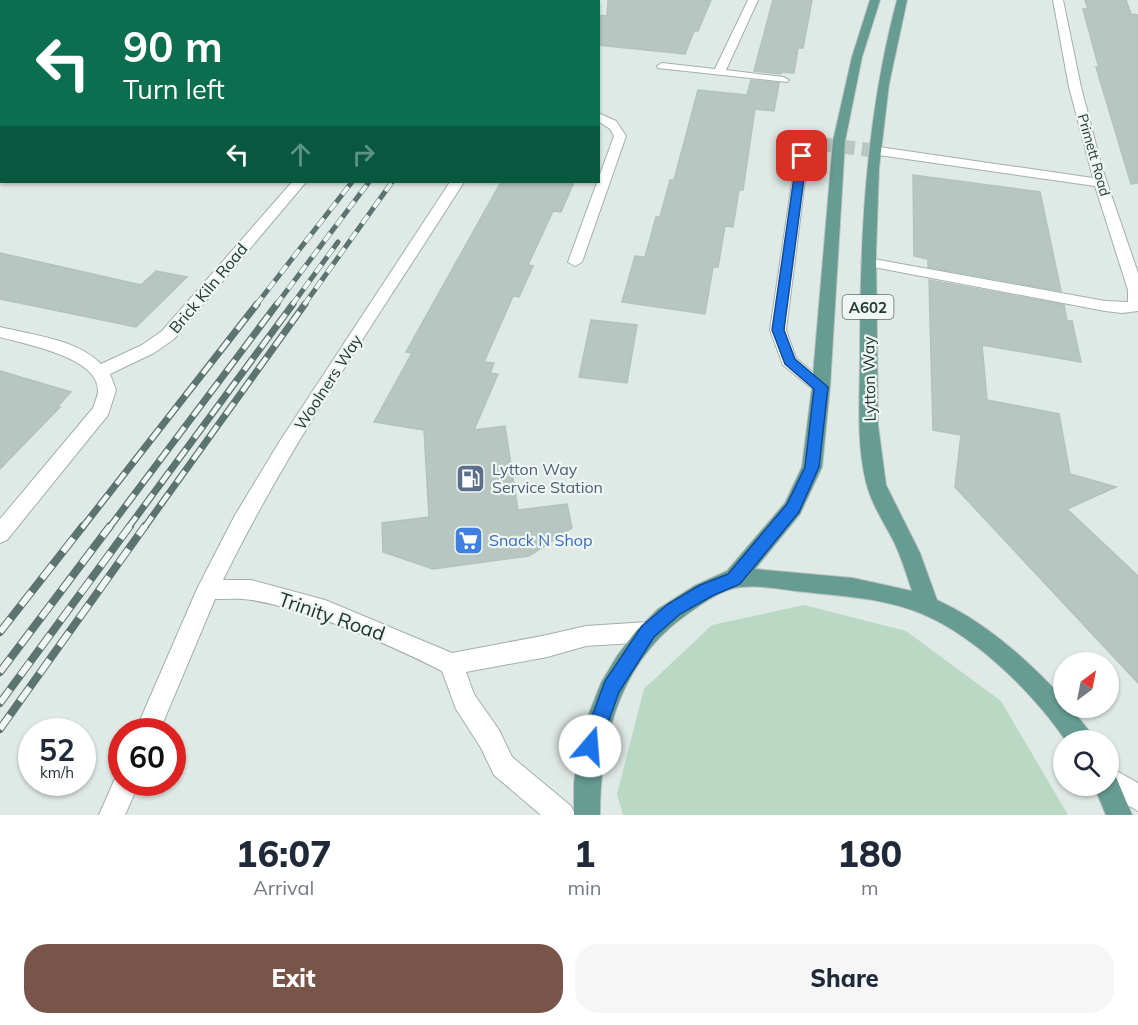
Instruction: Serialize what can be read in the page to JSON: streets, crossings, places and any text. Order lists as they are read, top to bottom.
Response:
{
  "streets": {
    "main road": ["A602", "Lytton Way"],
    "street": [
      "Primett Road",
      "Brick Kiln Road",
      "Woolners Way",
      "Trinity Road"
    ]
  },
  "crossings": [
    ["Primett Road", "Lytton Way"],
    ["A602", "Lytton Way"],
    ["Woolners Way", "Trinity Road"]
  ],
  "places": {
    "fuel station": ["Lytton Way Service Station"],
    "supermarket": ["Snack N Shop"]
  },
  "north": "top right",
  "page": {
    "turn": ["90 m", "Turn left"],
    "speed": "52 km/h",
    "limit": "60",
    "eta": [
      "16:07",
      "Arrival",
      "1",
      "min",
      "180",
      "m"
    ],
    "buttons": ["Exit", "Share"]
  }
}
